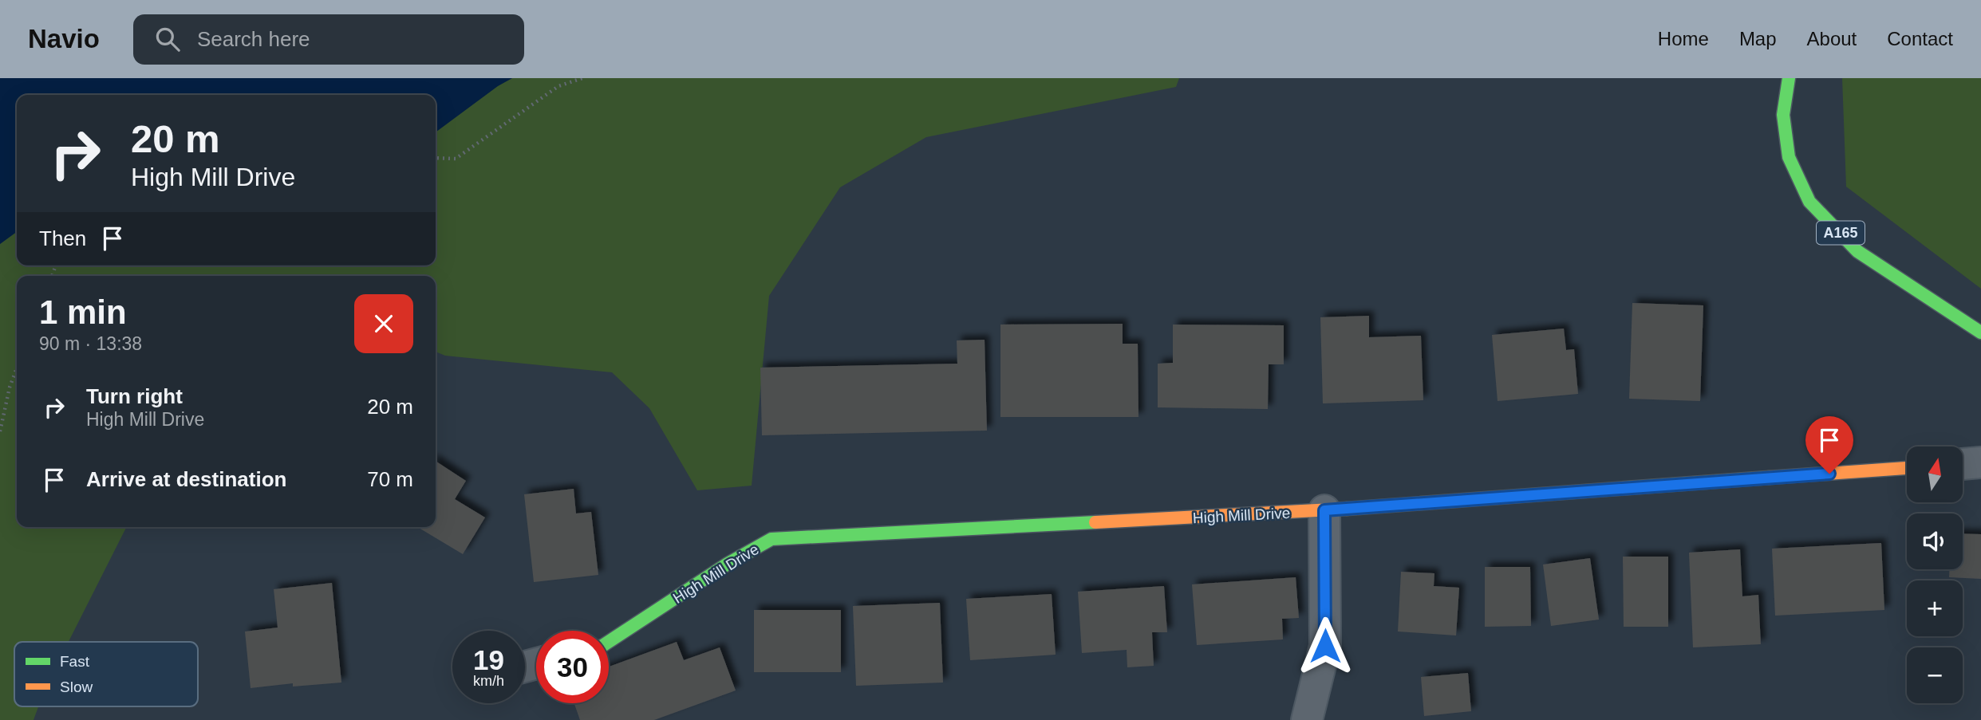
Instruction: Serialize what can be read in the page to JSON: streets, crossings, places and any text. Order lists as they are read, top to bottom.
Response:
{
  "streets": {
    "street": ["A165", "High Mill Drive"]
  },
  "legend": ["Fast", "Slow"],
  "north": "top",
  "page": {
    "header": "Navio",
    "search": "Search here",
    "nav": [
      "Home",
      "Map",
      "About",
      "Contact"
    ],
    "turn": ["20 m", "High Mill Drive"],
    "then": "Then",
    "heading": ["1 min", "90 m · 13:38"],
    "list": [
      {
        "name": "Turn right",
        "note": "High Mill Drive",
        "value": "20 m"
      },
      {
        "name": "Arrive at destination",
        "value": "70 m"
      }
    ],
    "map_buttons": ["+", "−"],
    "speed": "19 km/h",
    "limit": "30"
  }
}
